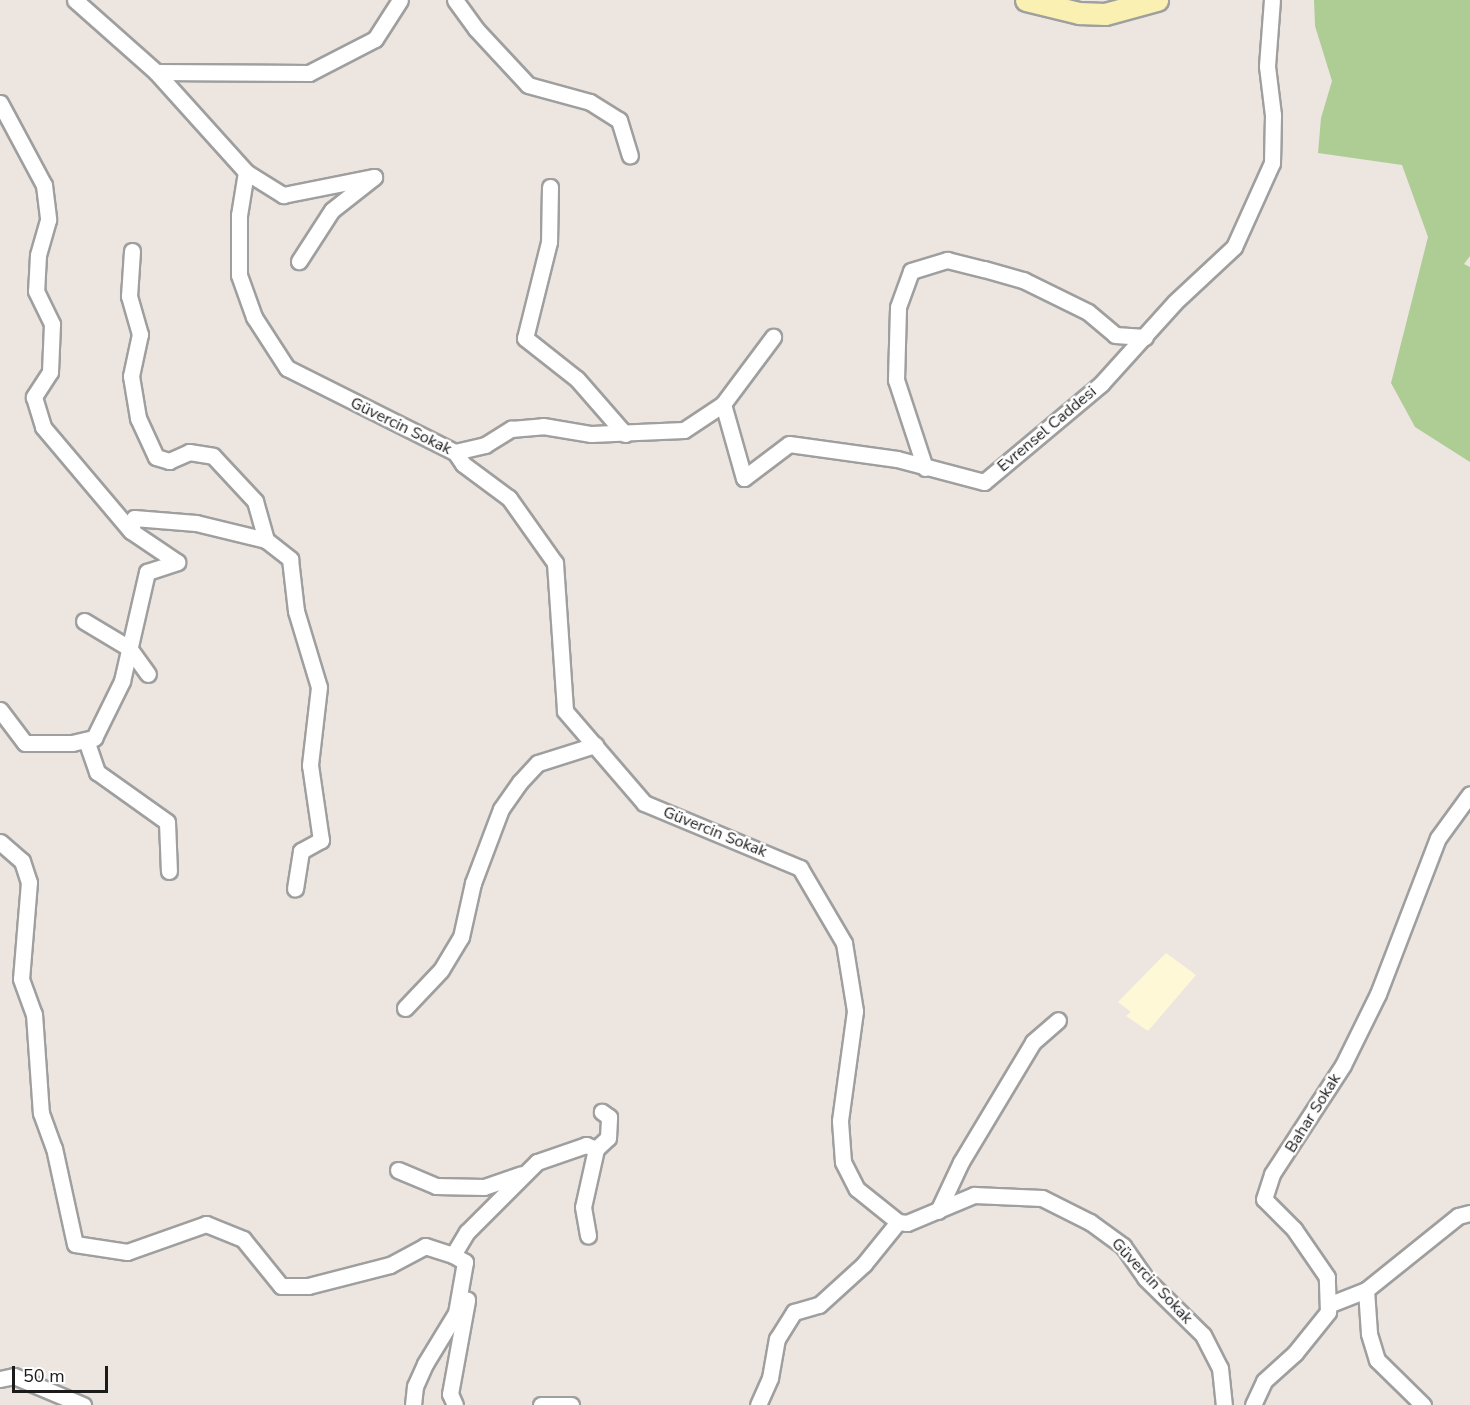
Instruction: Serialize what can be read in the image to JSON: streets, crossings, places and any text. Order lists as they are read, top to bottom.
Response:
{
  "streets": {
    "street": ["Güvercin Sokak", "Evrensel Caddesi", "Bahar Sokak"]
  },
  "scale_bar": "50 m"
}
